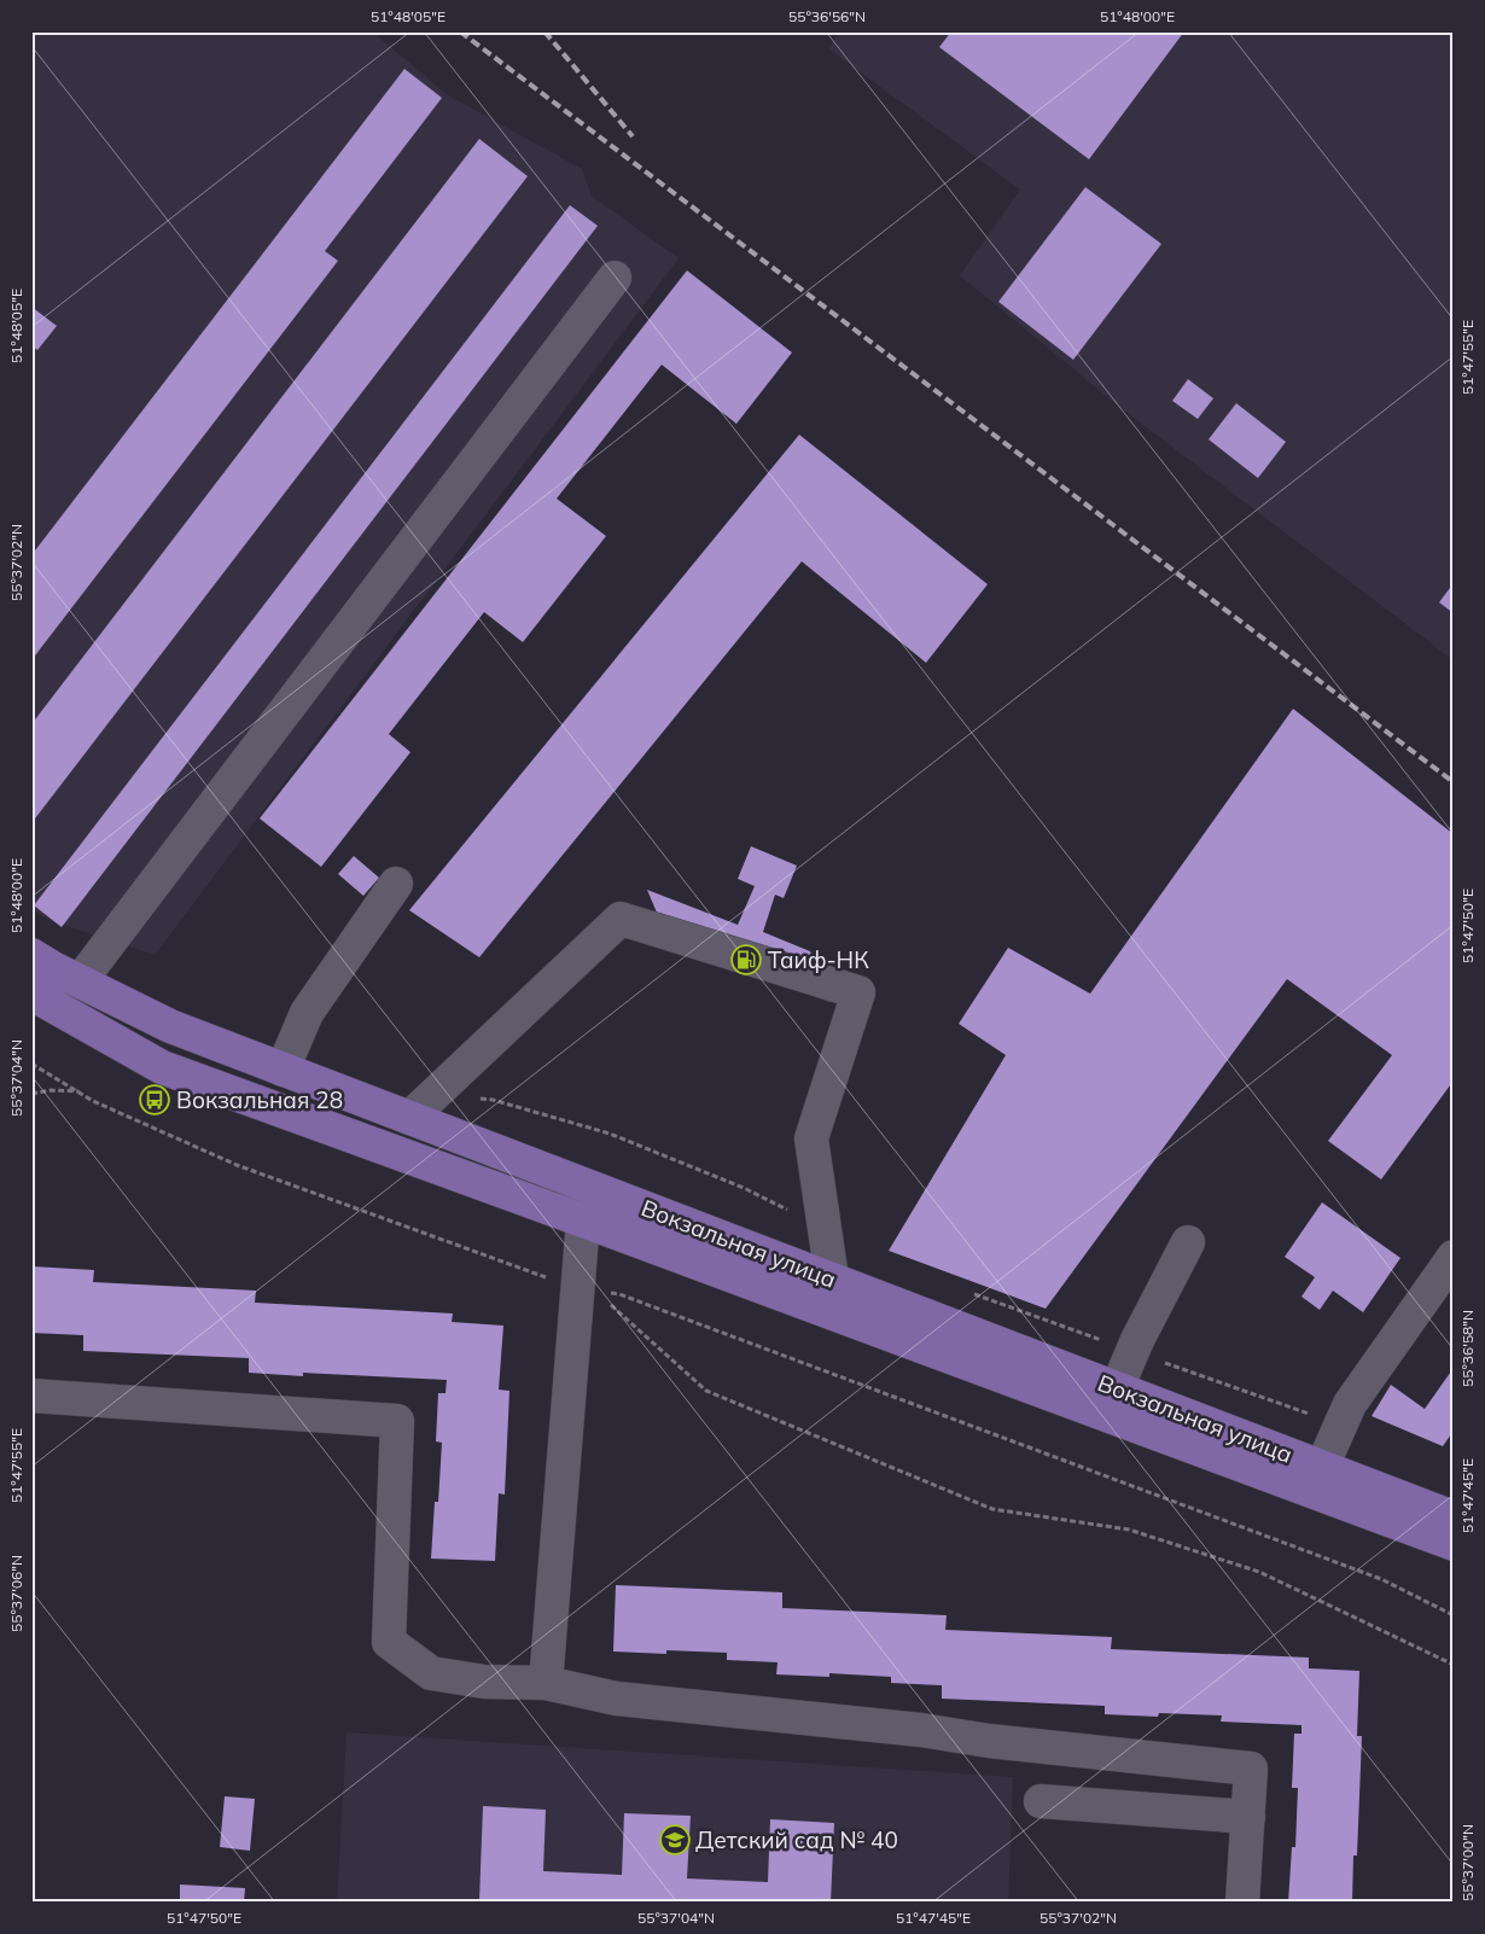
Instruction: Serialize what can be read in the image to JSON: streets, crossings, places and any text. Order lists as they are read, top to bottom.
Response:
{
  "streets": {
    "main road": ["Вокзальная улица"]
  },
  "places": {
    "fuel station": ["Таиф-НК"],
    "bus stop": ["Вокзальная 28"],
    "school or university": ["Детский сад № 40"]
  },
  "coordinates": [
    "51°48'05\"E",
    "55°36'56\"N",
    "51°48'00\"E",
    "51°47'55\"E",
    "55°37'02\"N",
    "51°47'50\"E",
    "55°37'04\"N",
    "55°36'58\"N",
    "51°47'45\"E",
    "55°37'06\"N",
    "55°37'00\"N"
  ]
}
